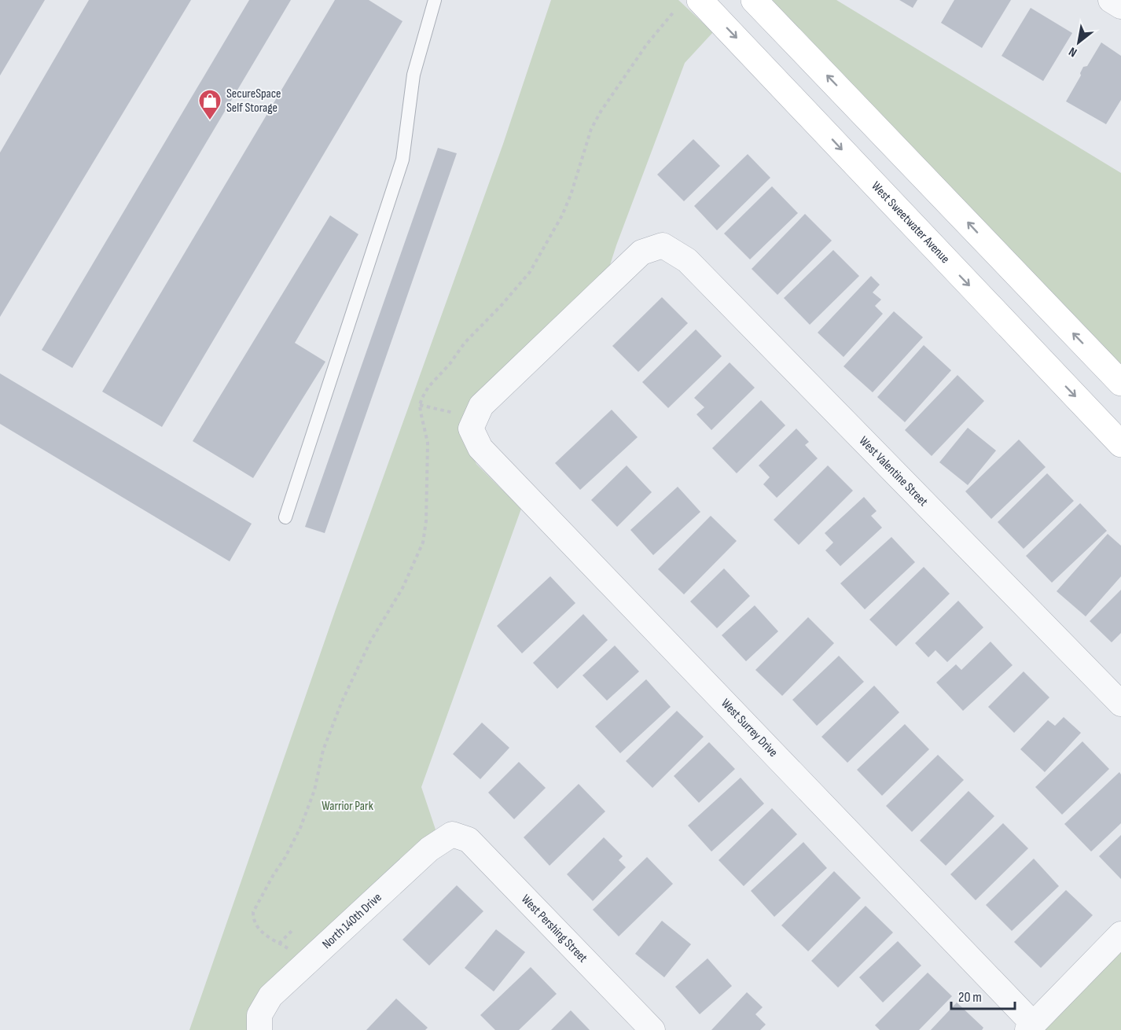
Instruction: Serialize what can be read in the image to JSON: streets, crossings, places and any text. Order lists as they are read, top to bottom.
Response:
{
  "streets": {
    "street": [
      "West Sweetwater Avenue",
      "West Valentine Street",
      "West Surrey Drive",
      "North 140th Drive",
      "West Pershing Street"
    ]
  },
  "crossings": [
    ["West Valentine Street", "West Surrey Drive"],
    ["North 140th Drive", "West Pershing Street"]
  ],
  "parks": ["Warrior Park"],
  "places": {
    "shop": ["SecureSpace Self Storage"]
  },
  "scale_bar": "20 m",
  "north": "bottom left"
}
